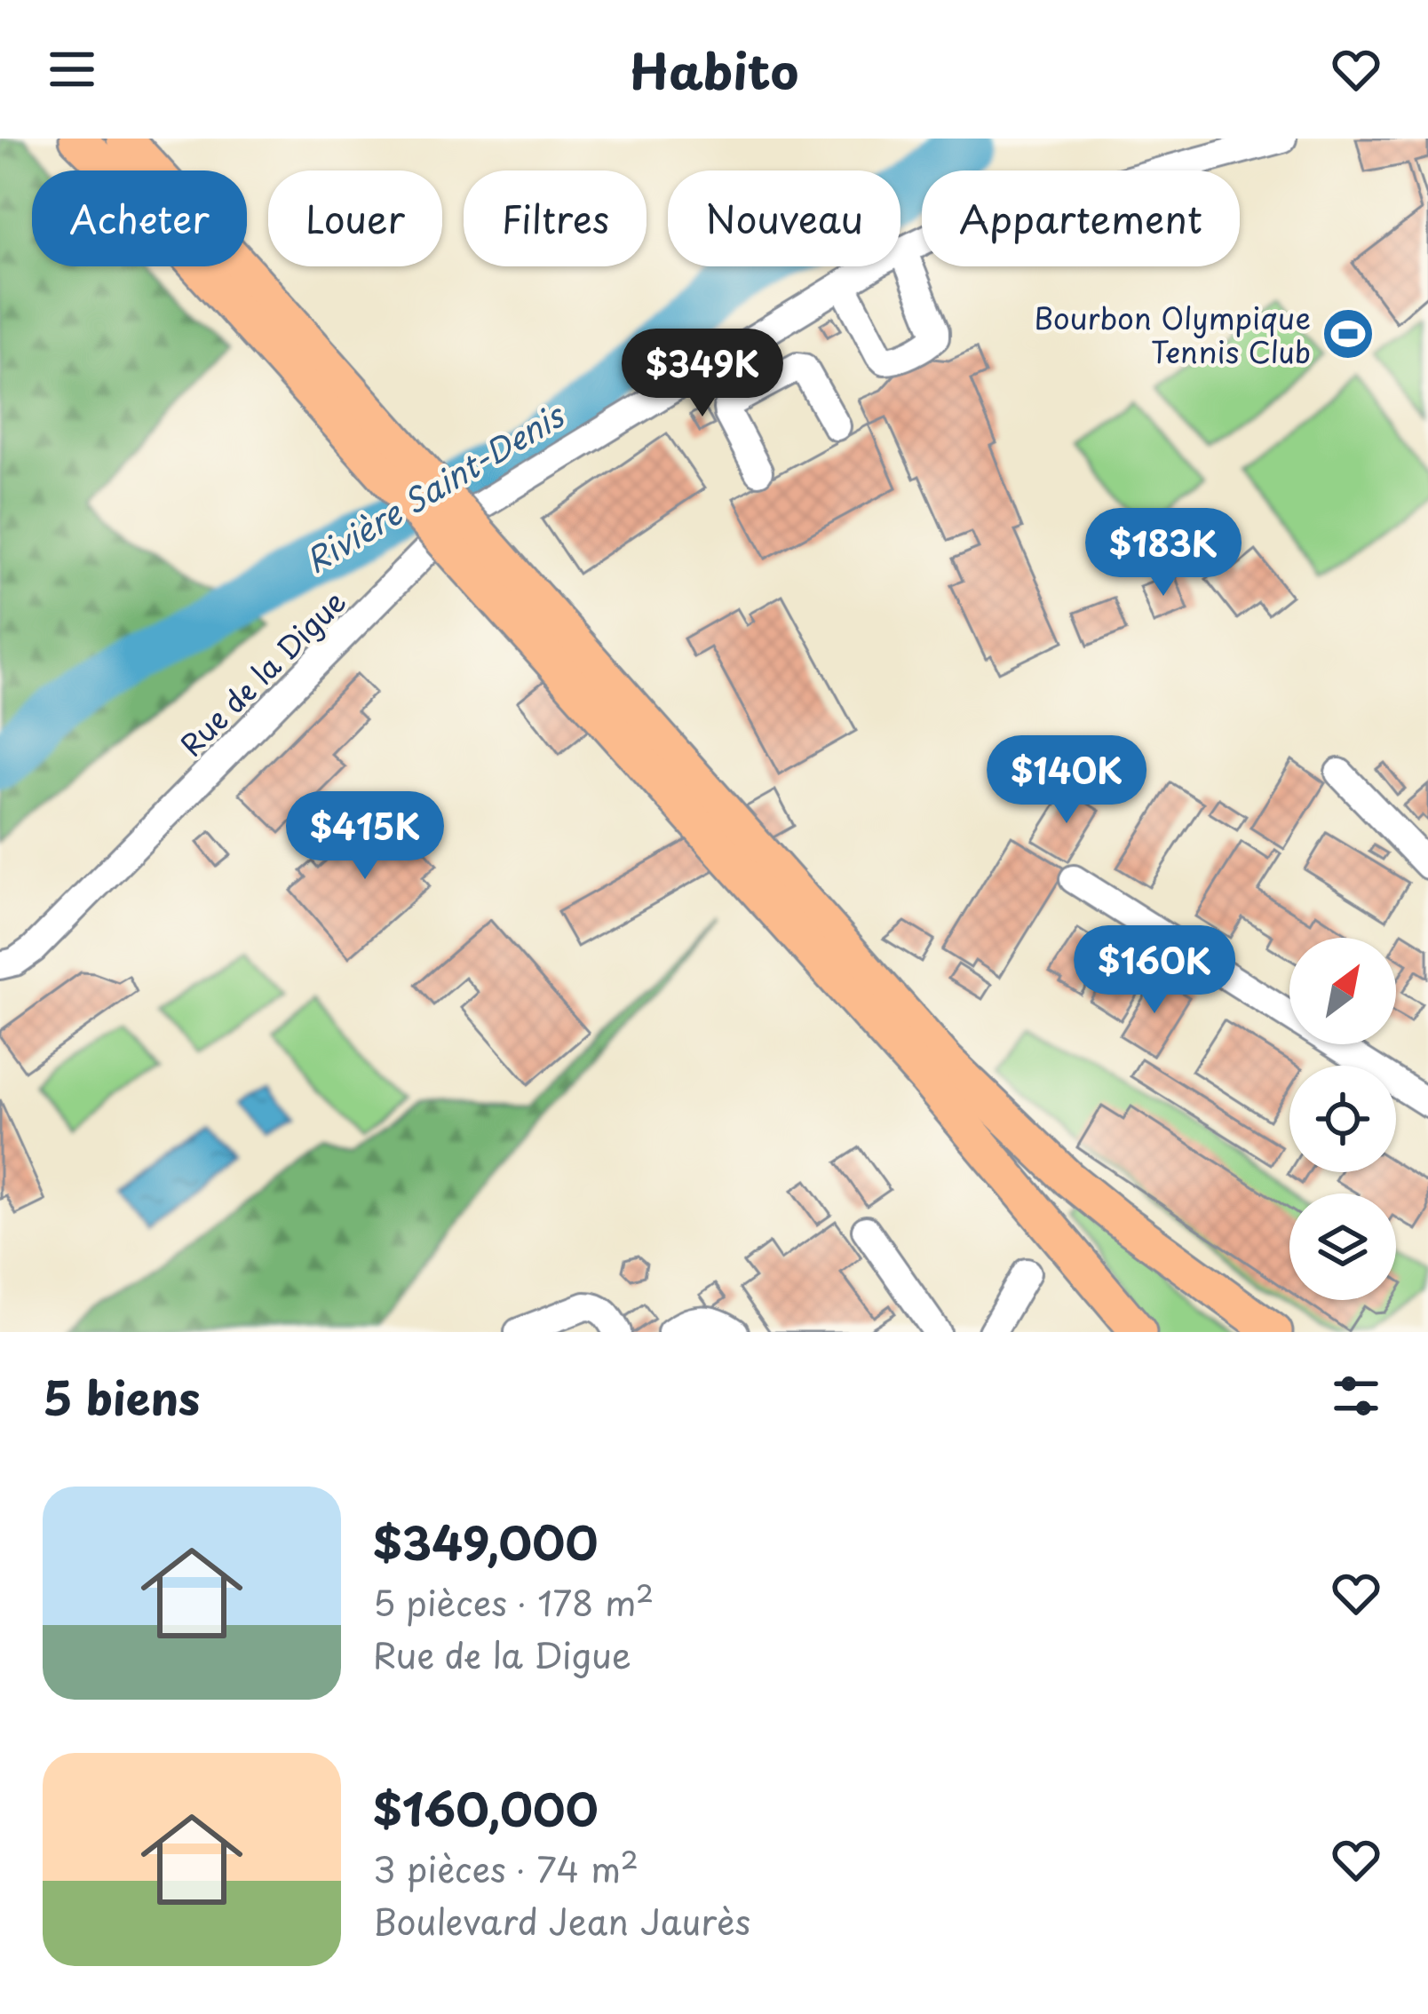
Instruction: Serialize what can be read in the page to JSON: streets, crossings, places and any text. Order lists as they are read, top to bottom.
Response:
{
  "streets": {
    "street": ["Rue de la Digue"]
  },
  "water": ["Rivière Saint-Denis"],
  "places": {
    "sports": ["Bourbon Olympique Tennis Club"]
  },
  "north": "top right",
  "page": {
    "header": "Habito",
    "chip": [
      "Acheter",
      "Louer",
      "Filtres",
      "Nouveau",
      "Appartement"
    ],
    "price": [
      "$349K",
      "$183K",
      "$140K",
      "$415K",
      "$160K"
    ],
    "heading": "5 biens",
    "list": [
      {
        "name": "$349,000",
        "note": "5 pièces · 178 m² · Rue de la Digue"
      },
      {
        "name": "$160,000",
        "note": "3 pièces · 74 m² · Boulevard Jean Jaurès"
      }
    ]
  }
}
